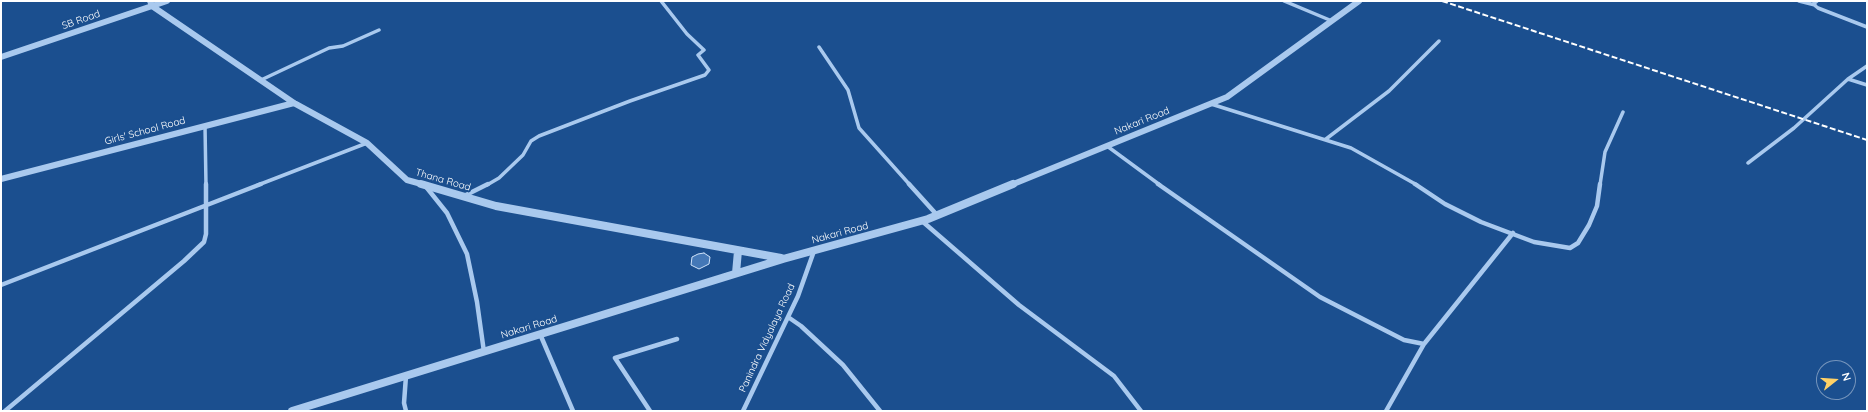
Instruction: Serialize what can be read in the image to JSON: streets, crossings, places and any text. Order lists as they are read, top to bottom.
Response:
{
  "streets": {
    "street": [
      "SB Road",
      "Nakari Road",
      "Girls' School Road",
      "Thana Road",
      "Panindra Vidyalaya Road"
    ]
  },
  "crossings": [
    ["SB Road", "Thana Road"],
    ["Nakari Road", "Thana Road"],
    ["Nakari Road", "Panindra Vidyalaya Road"],
    ["Girls' School Road", "Thana Road"]
  ],
  "north": "right"
}
